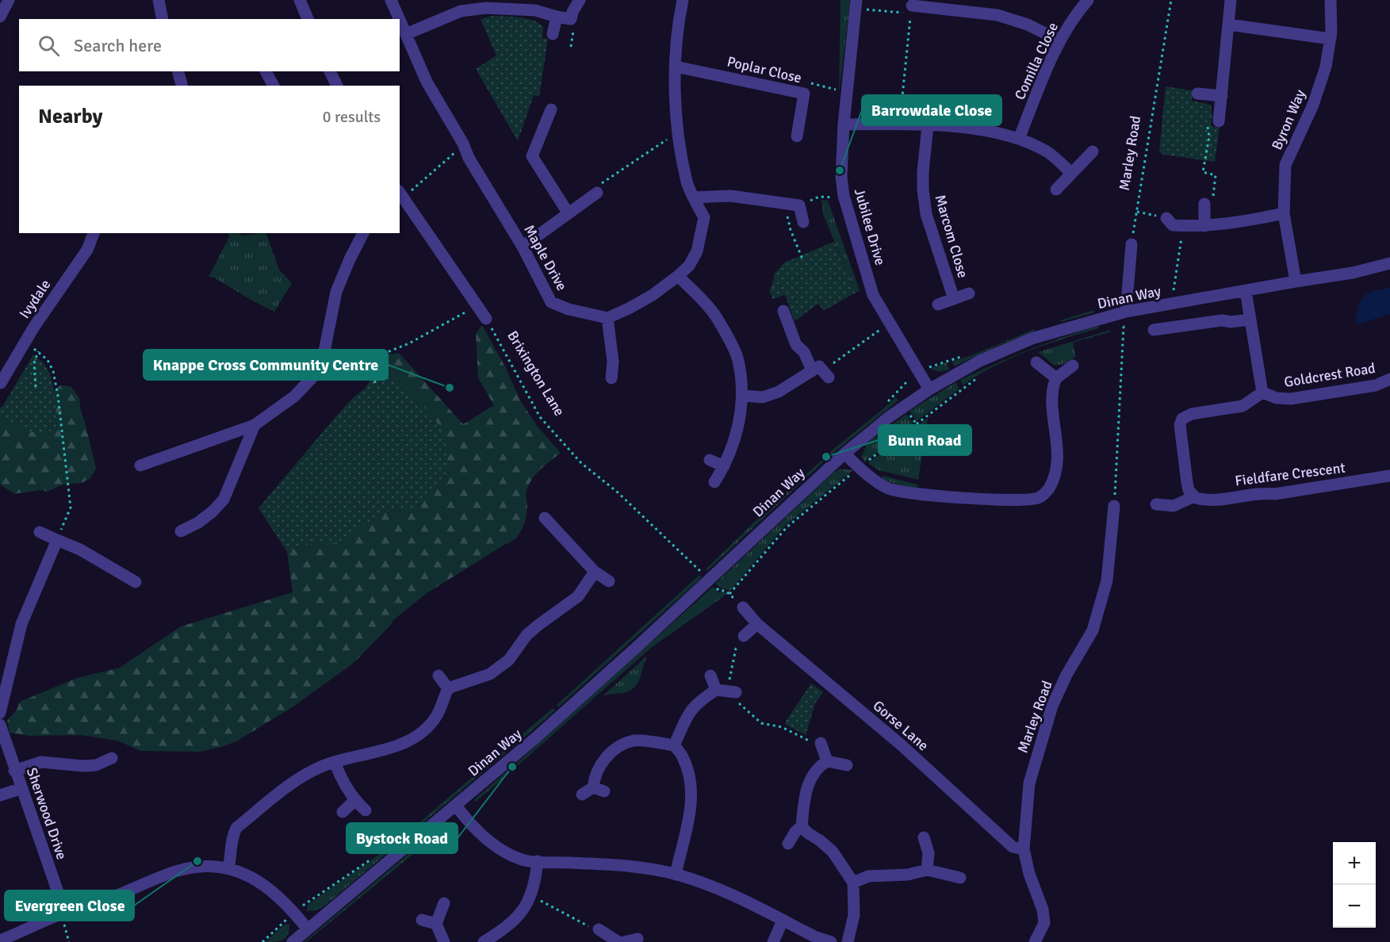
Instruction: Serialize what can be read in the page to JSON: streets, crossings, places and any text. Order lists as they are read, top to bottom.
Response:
{
  "streets": {
    "street": [
      "Comilla Close",
      "Poplar Close",
      "Byron Way",
      "Marley Road",
      "Jubilee Drive",
      "Marcom Close",
      "Maple Drive",
      "Dinan Way",
      "Ivydale",
      "Goldcrest Road",
      "Fieldfare Crescent",
      "Gorse Lane",
      "Sherwood Drive"
    ],
    "path": ["Brixington Lane"]
  },
  "crossings": [
    ["Byron Way", "Dinan Way"],
    ["Marley Road", "Gorse Lane"],
    ["Jubilee Drive", "Dinan Way"]
  ],
  "places": [
    "Barrowdale Close",
    "Knappe Cross Community Centre",
    "Bunn Road",
    "Bystock Road",
    "Evergreen Close"
  ],
  "page": {
    "search": "Search here",
    "heading": ["Nearby", "0 results"],
    "map_buttons": ["+", "−"]
  }
}
